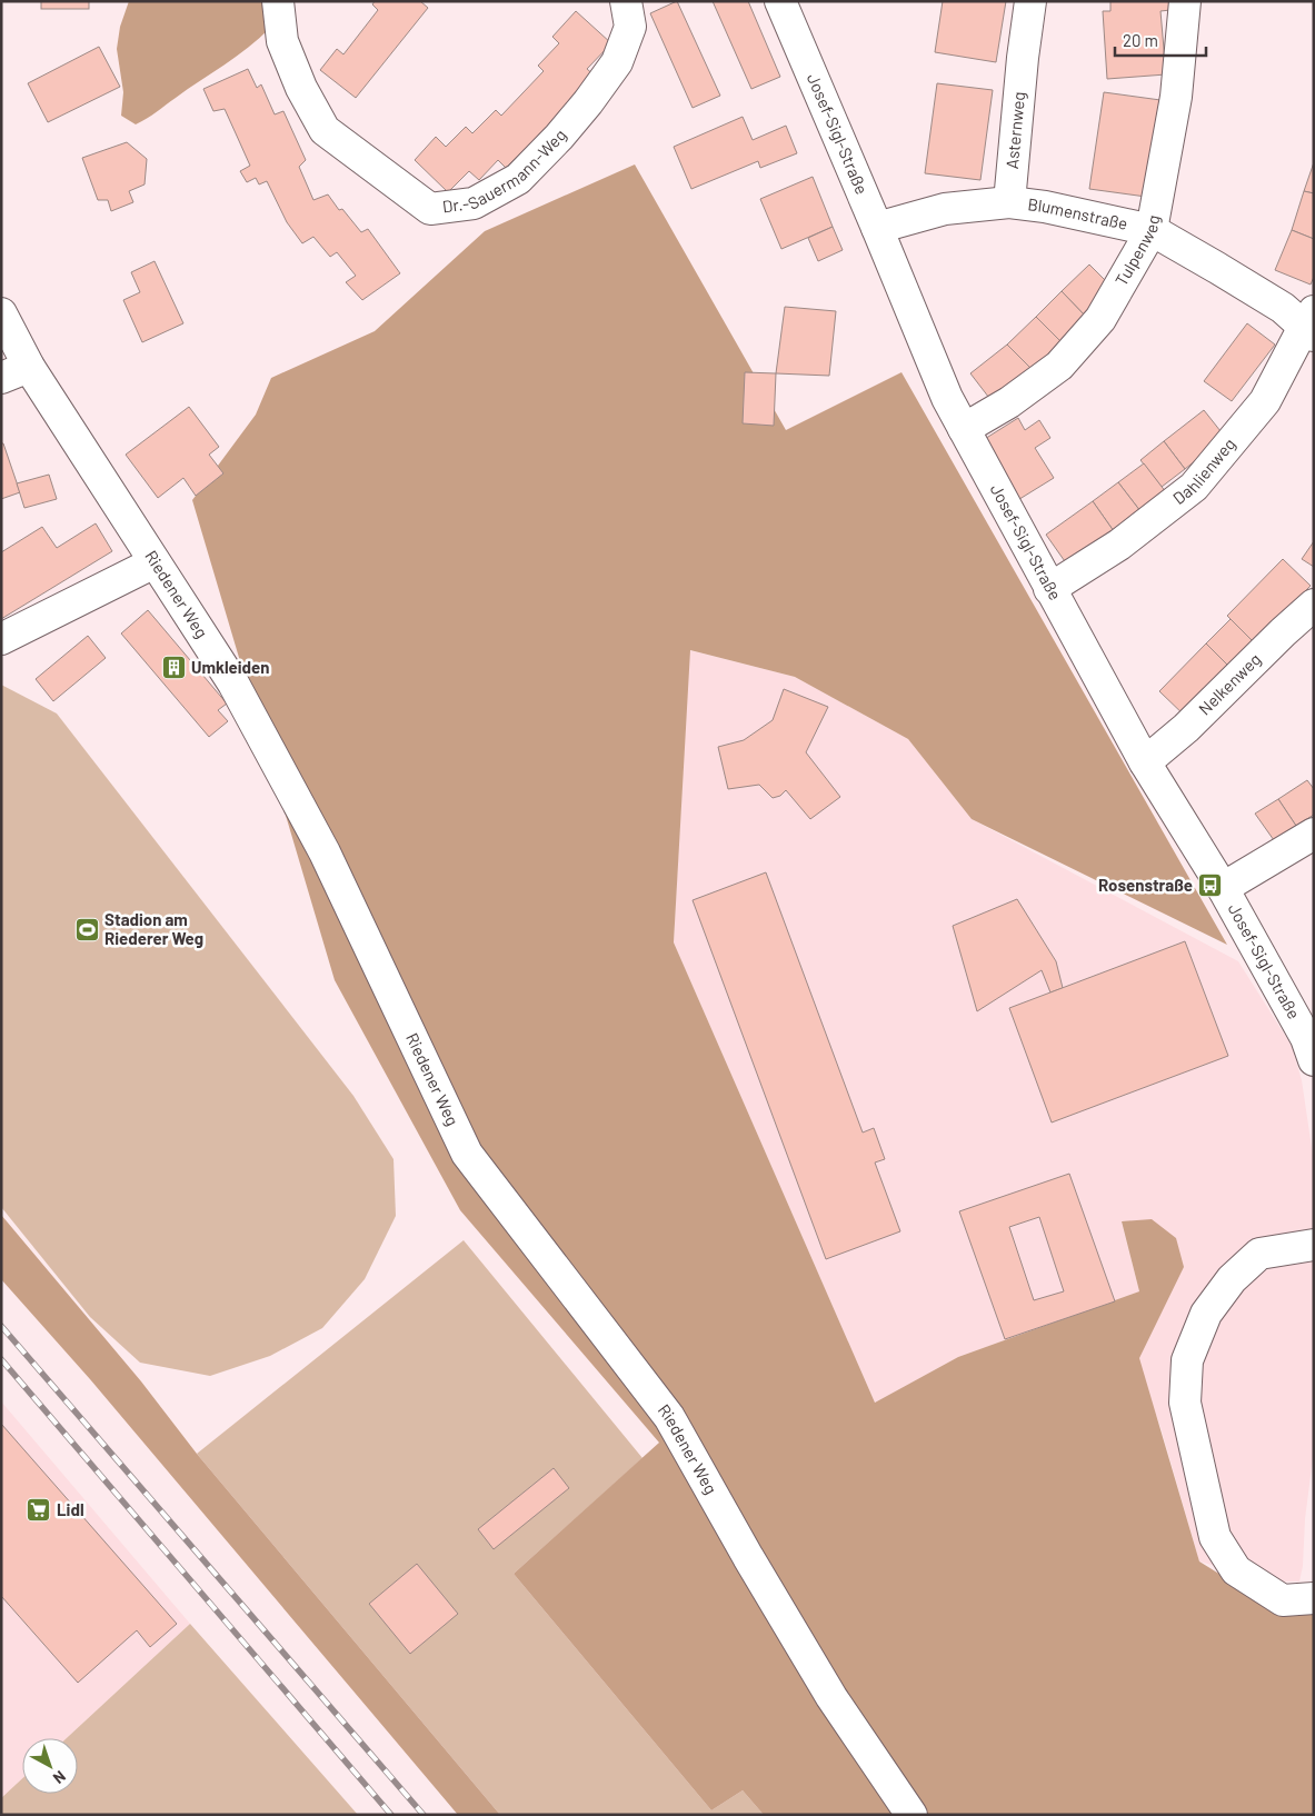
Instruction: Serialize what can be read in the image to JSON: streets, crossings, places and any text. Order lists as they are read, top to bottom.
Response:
{
  "streets": {
    "street": [
      "Asternweg",
      "Josef-Sigl-Straße",
      "Dr.-Sauermann-Weg",
      "Blumenstraße",
      "Tulpenweg",
      "Dahlienweg",
      "Riedener Weg",
      "Nelkenweg"
    ]
  },
  "crossings": [
    ["Asternweg", "Blumenstraße"],
    ["Josef-Sigl-Straße", "Blumenstraße"],
    ["Josef-Sigl-Straße", "Tulpenweg"],
    ["Josef-Sigl-Straße", "Dahlienweg"],
    ["Josef-Sigl-Straße", "Nelkenweg"],
    ["Blumenstraße", "Tulpenweg"],
    ["Blumenstraße", "Dahlienweg"]
  ],
  "places": {
    "building": ["Umkleiden"],
    "bus stop": ["Rosenstraße"],
    "sports": ["Stadion am Riederer Weg"],
    "supermarket": ["Lidl"]
  },
  "scale_bar": "20 m",
  "north": "bottom right"
}
